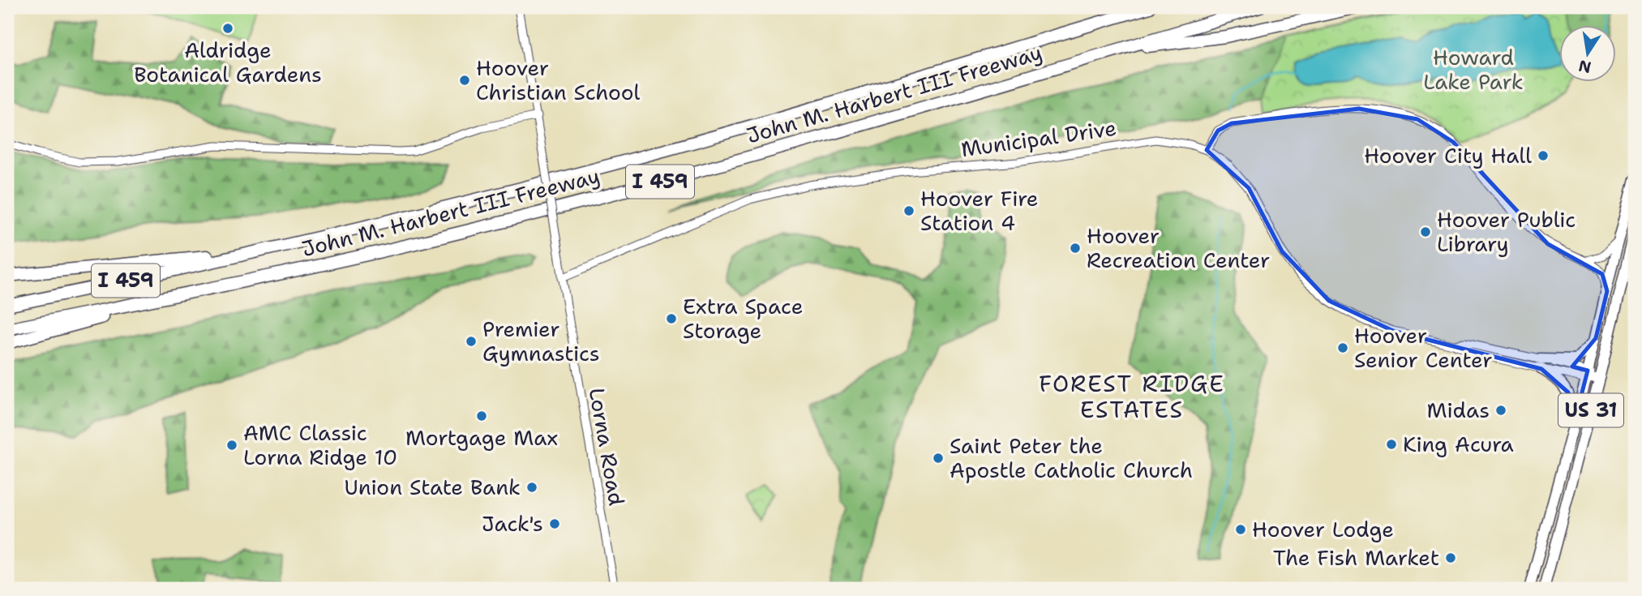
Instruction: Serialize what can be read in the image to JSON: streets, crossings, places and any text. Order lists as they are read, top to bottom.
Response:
{
  "streets": {
    "highway": ["John M. Harbert III Freeway", "I 459"],
    "main road": ["US 31"],
    "street": ["Municipal Drive", "Lorna Road"]
  },
  "crossings": [
    ["Municipal Drive", "US 31"],
    ["Municipal Drive", "Lorna Road"]
  ],
  "districts": ["FOREST RIDGE ESTATES"],
  "parks": ["Howard Lake Park"],
  "places": [
    "Aldridge Botanical Gardens",
    "Hoover Christian School",
    "Hoover City Hall",
    "Hoover Fire Station 4",
    "Hoover Public Library",
    "Hoover Recreation Center",
    "Extra Space Storage",
    "Premier Gymnastics",
    "Hoover Senior Center",
    "Midas",
    "Mortgage Max",
    "King Acura",
    "AMC Classic Lorna Ridge 10",
    "Saint Peter the Apostle Catholic Church",
    "Union State Bank",
    "Jack's",
    "Hoover Lodge",
    "The Fish Market"
  ],
  "north": "bottom"
}
